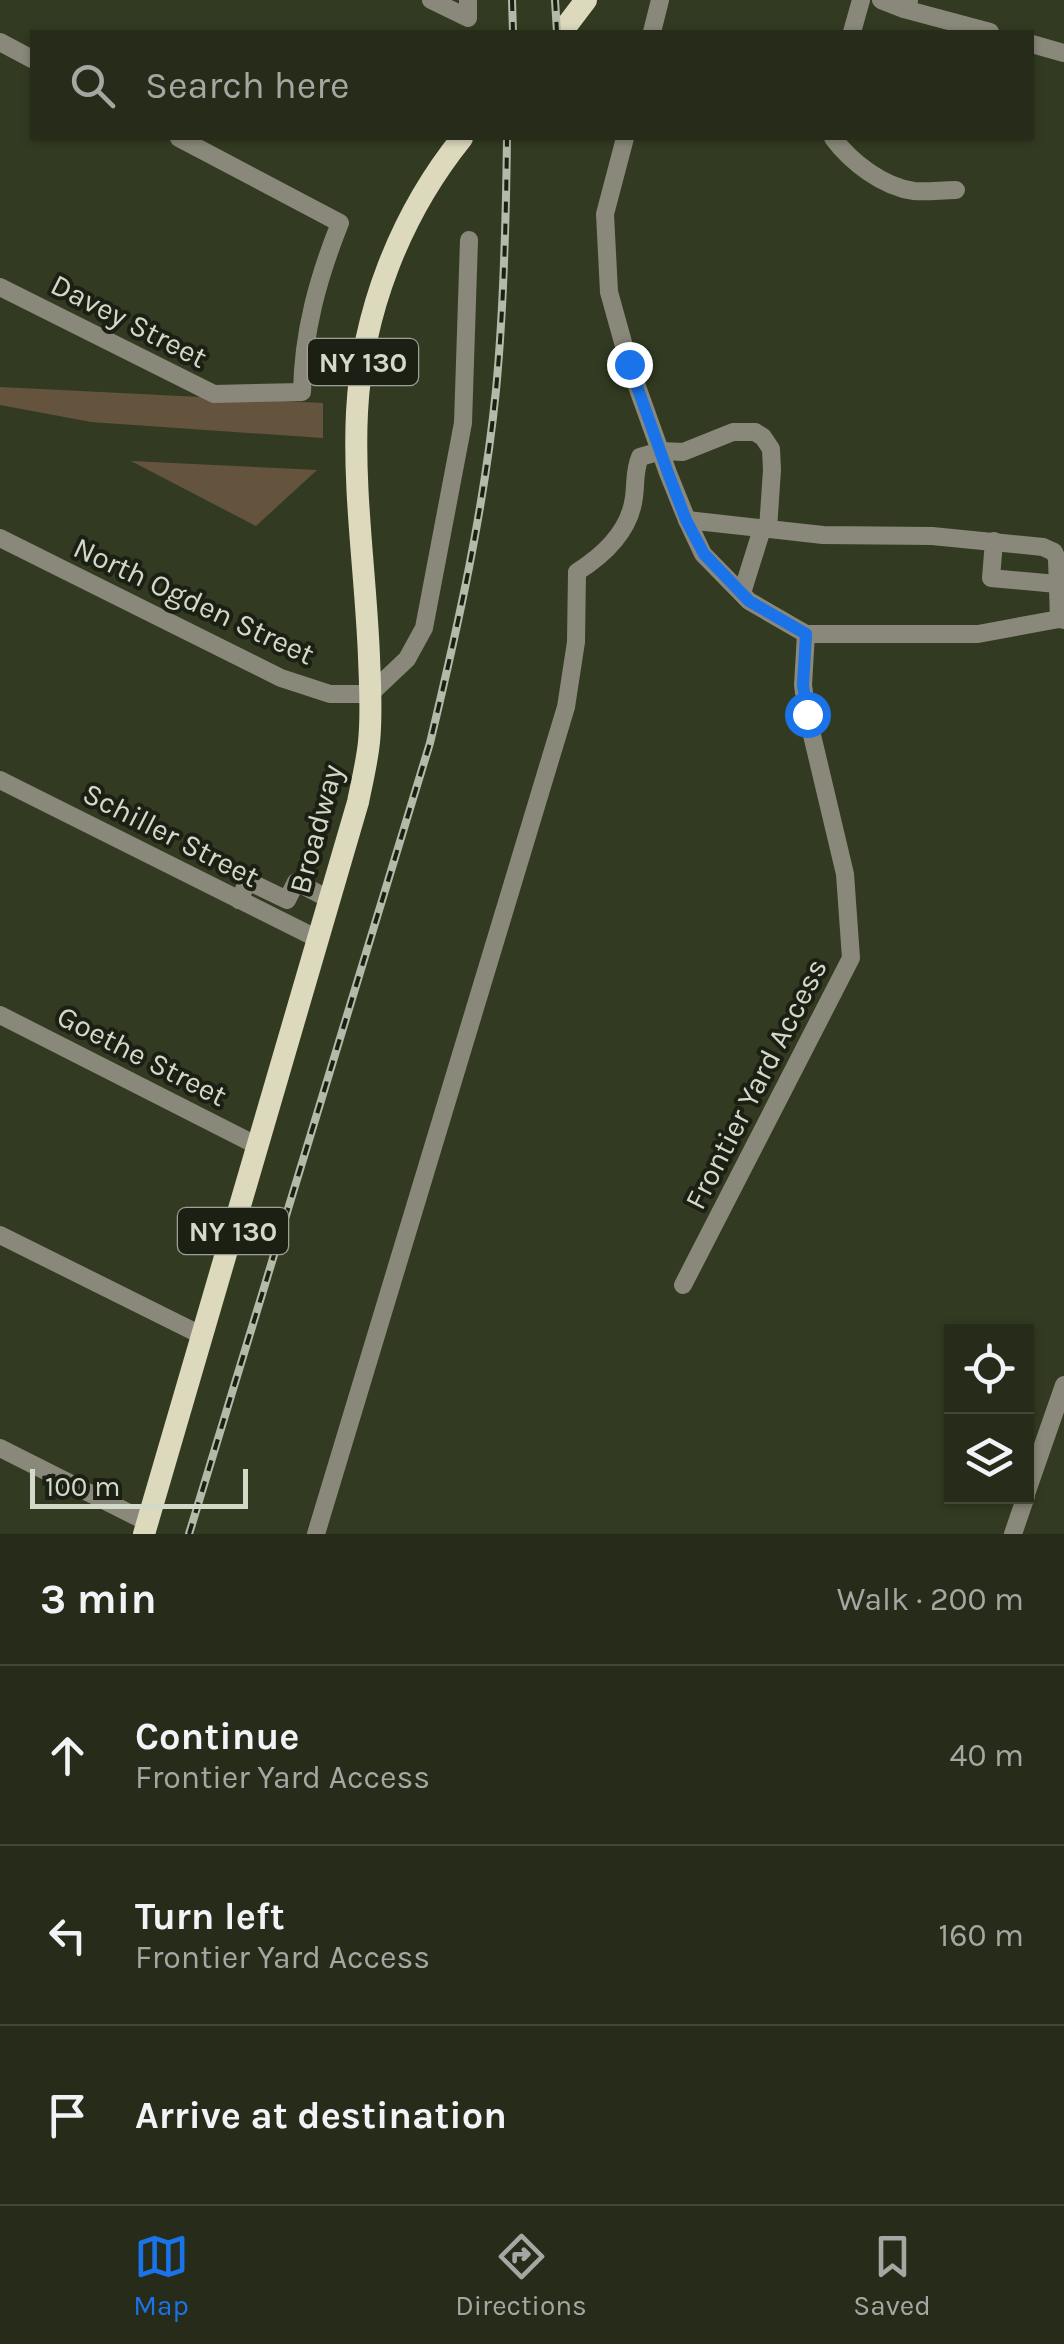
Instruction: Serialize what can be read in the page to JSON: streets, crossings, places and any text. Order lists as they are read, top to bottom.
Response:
{
  "streets": {
    "main road": ["NY 130", "Broadway"],
    "street": [
      "Davey Street",
      "North Ogden Street",
      "Schiller Street",
      "Goethe Street",
      "Frontier Yard Access"
    ]
  },
  "crossings": [
    ["North Ogden Street", "Broadway"],
    ["Broadway", "Schiller Street"],
    ["Broadway", "Goethe Street"]
  ],
  "scale_bar": "100 m",
  "page": {
    "search": "Search here",
    "scale": "100 m",
    "heading": ["3 min", "Walk · 200 m"],
    "list": [
      ["Continue", "Frontier Yard Access", "40 m"],
      ["Turn left", "Frontier Yard Access", "160 m"],
      "Arrive at destination"
    ],
    "nav": ["Map", "Directions", "Saved"]
  }
}
